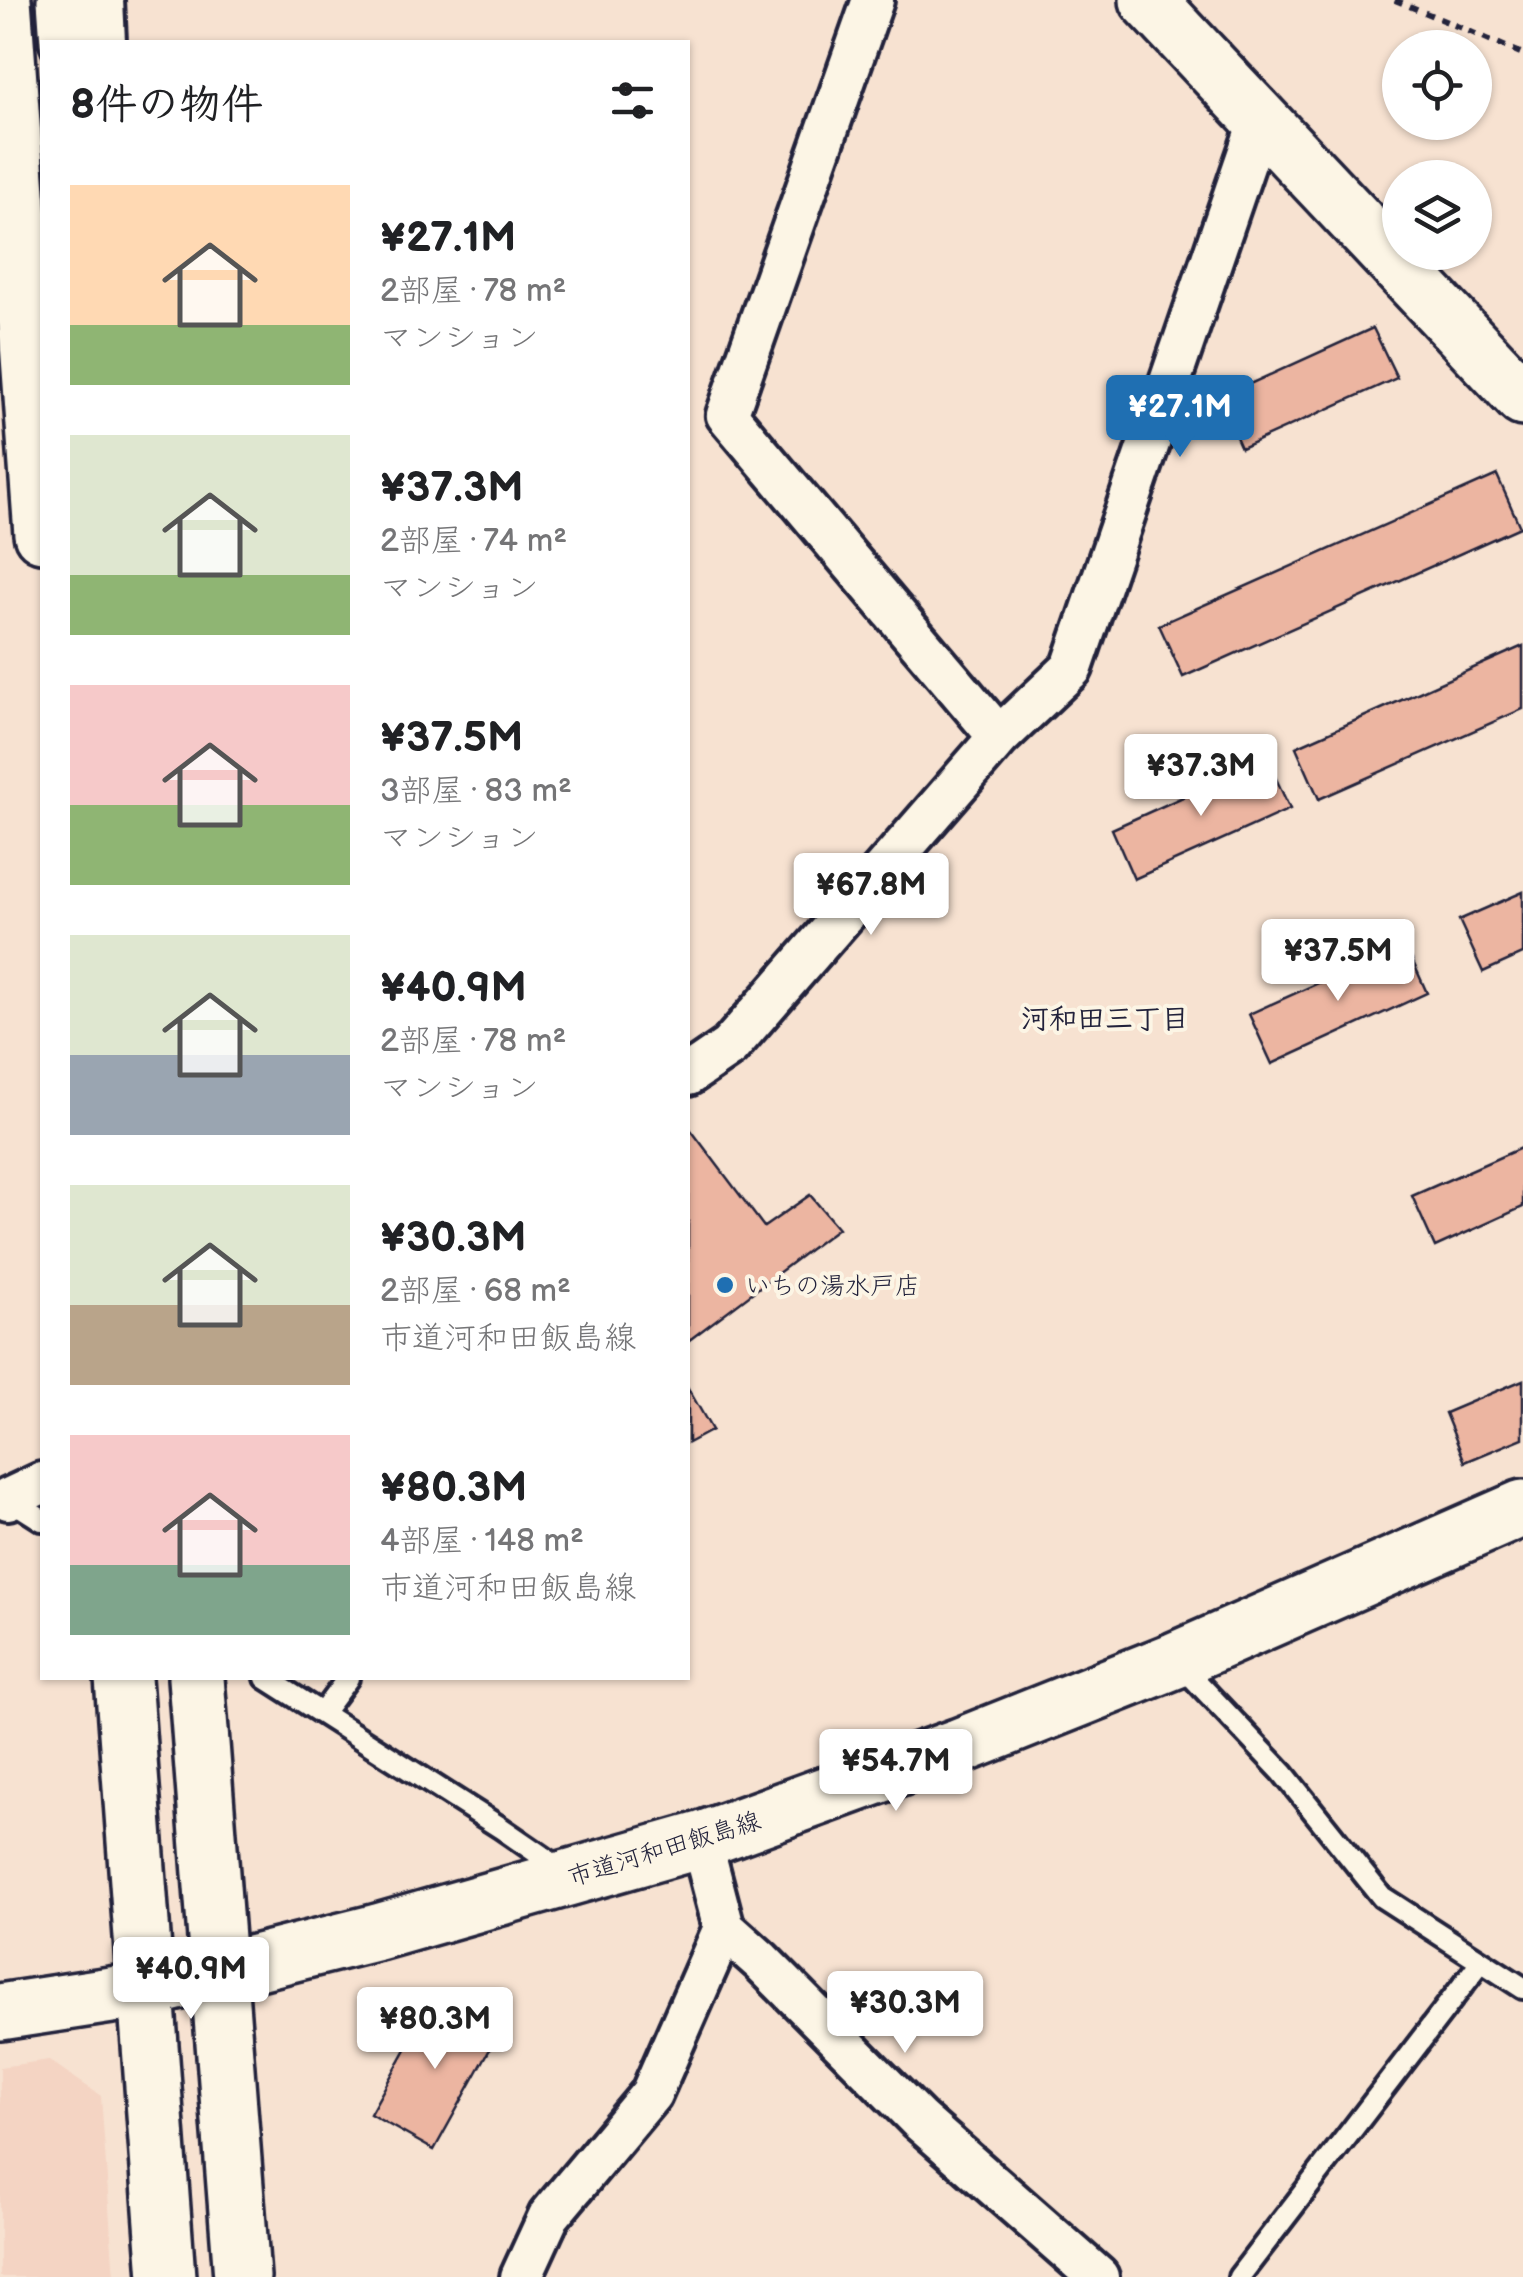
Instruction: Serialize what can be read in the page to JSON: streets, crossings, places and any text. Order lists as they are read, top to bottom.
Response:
{
  "streets": {
    "main road": ["市道河和田飯島線"]
  },
  "districts": ["河和田三丁目"],
  "places": ["いちの湯水戸店"],
  "page": {
    "heading": "8件の物件",
    "list": [
      {
        "name": "¥27.1M",
        "note": "2部屋 · 78 m² · マンション"
      },
      {
        "name": "¥37.3M",
        "note": "2部屋 · 74 m² · マンション"
      },
      {
        "name": "¥37.5M",
        "note": "3部屋 · 83 m² · マンション"
      },
      {
        "name": "¥40.9M",
        "note": "2部屋 · 78 m² · マンション"
      },
      {
        "name": "¥30.3M",
        "note": "2部屋 · 68 m² · 市道河和田飯島線"
      },
      {
        "name": "¥80.3M",
        "note": "4部屋 · 148 m² · 市道河和田飯島線"
      }
    ],
    "price": [
      "¥27.1M",
      "¥37.3M",
      "¥67.8M",
      "¥37.5M",
      "¥54.7M",
      "¥40.9M",
      "¥30.3M",
      "¥80.3M"
    ]
  }
}
